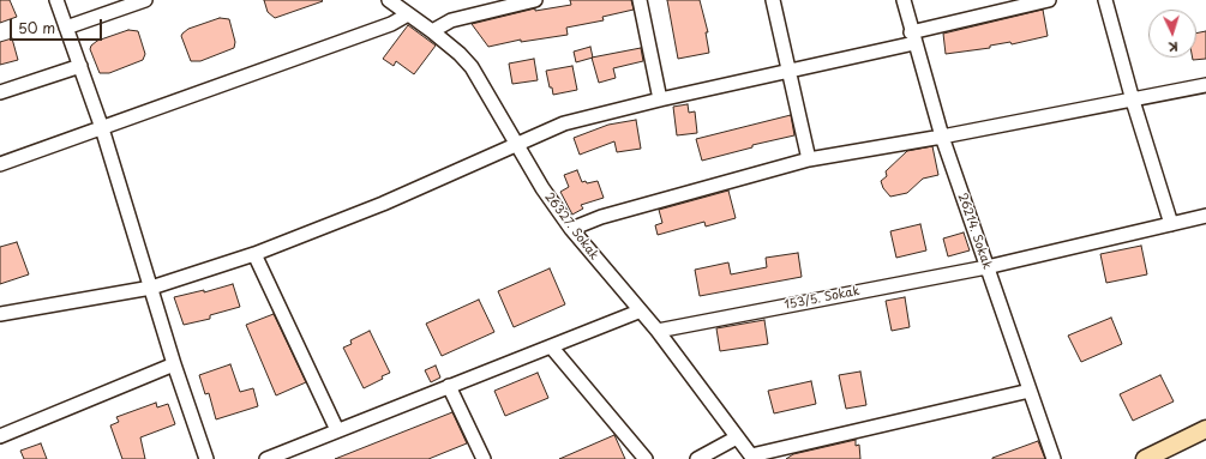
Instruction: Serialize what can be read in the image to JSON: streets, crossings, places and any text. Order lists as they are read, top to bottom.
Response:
{
  "streets": {
    "street": ["26327. Sokak", "26214. Sokak", "153/5. Sokak"]
  },
  "crossings": [
    ["26327. Sokak", "153/5. Sokak"],
    ["26214. Sokak", "153/5. Sokak"]
  ],
  "scale_bar": "50 m",
  "north": "bottom"
}
